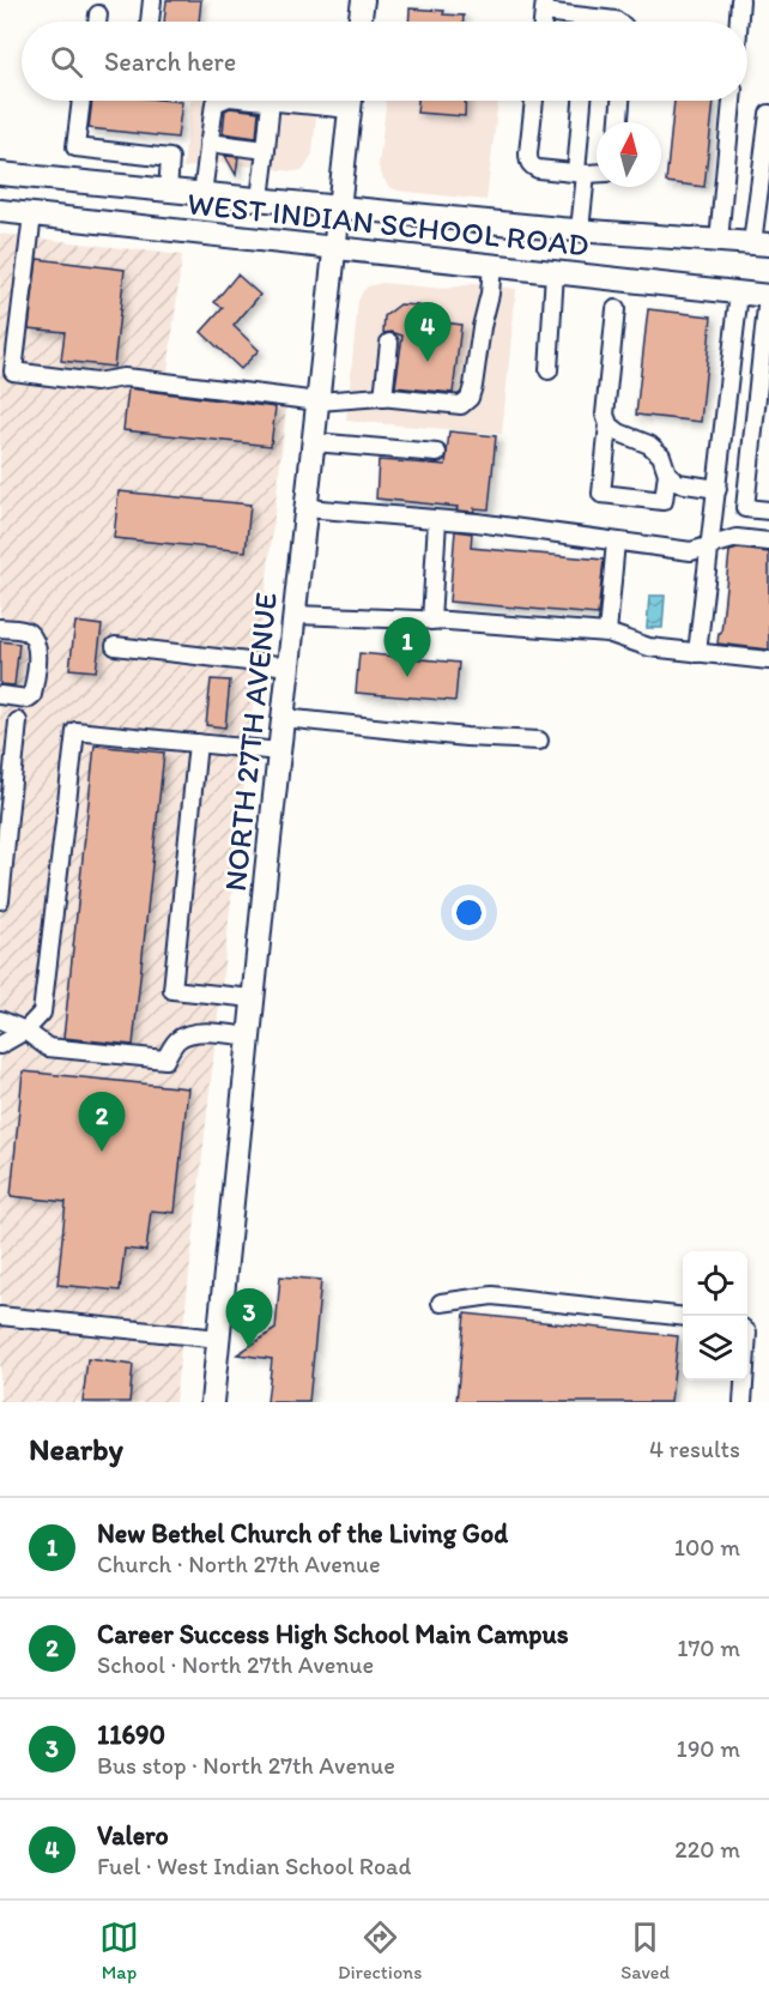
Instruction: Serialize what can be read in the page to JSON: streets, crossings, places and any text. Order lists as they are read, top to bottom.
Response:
{
  "streets": {
    "main road": ["WEST INDIAN SCHOOL ROAD", "NORTH 27TH AVENUE"]
  },
  "crossings": [
    ["WEST INDIAN SCHOOL ROAD", "NORTH 27TH AVENUE"]
  ],
  "north": "top",
  "page": {
    "search": "Search here",
    "pins": [
      "4",
      "1",
      "2",
      "3"
    ],
    "heading": ["Nearby", "4 results"],
    "list": [
      {
        "mark": "1",
        "name": "New Bethel Church of the Living God",
        "note": "Church · North 27th Avenue",
        "value": "100 m"
      },
      {
        "mark": "2",
        "name": "Career Success High School Main Campus",
        "note": "School · North 27th Avenue",
        "value": "170 m"
      },
      {
        "mark": "3",
        "name": "11690",
        "note": "Bus stop · North 27th Avenue",
        "value": "190 m"
      },
      {
        "mark": "4",
        "name": "Valero",
        "note": "Fuel · West Indian School Road",
        "value": "220 m"
      }
    ],
    "nav": ["Map", "Directions", "Saved"]
  }
}
